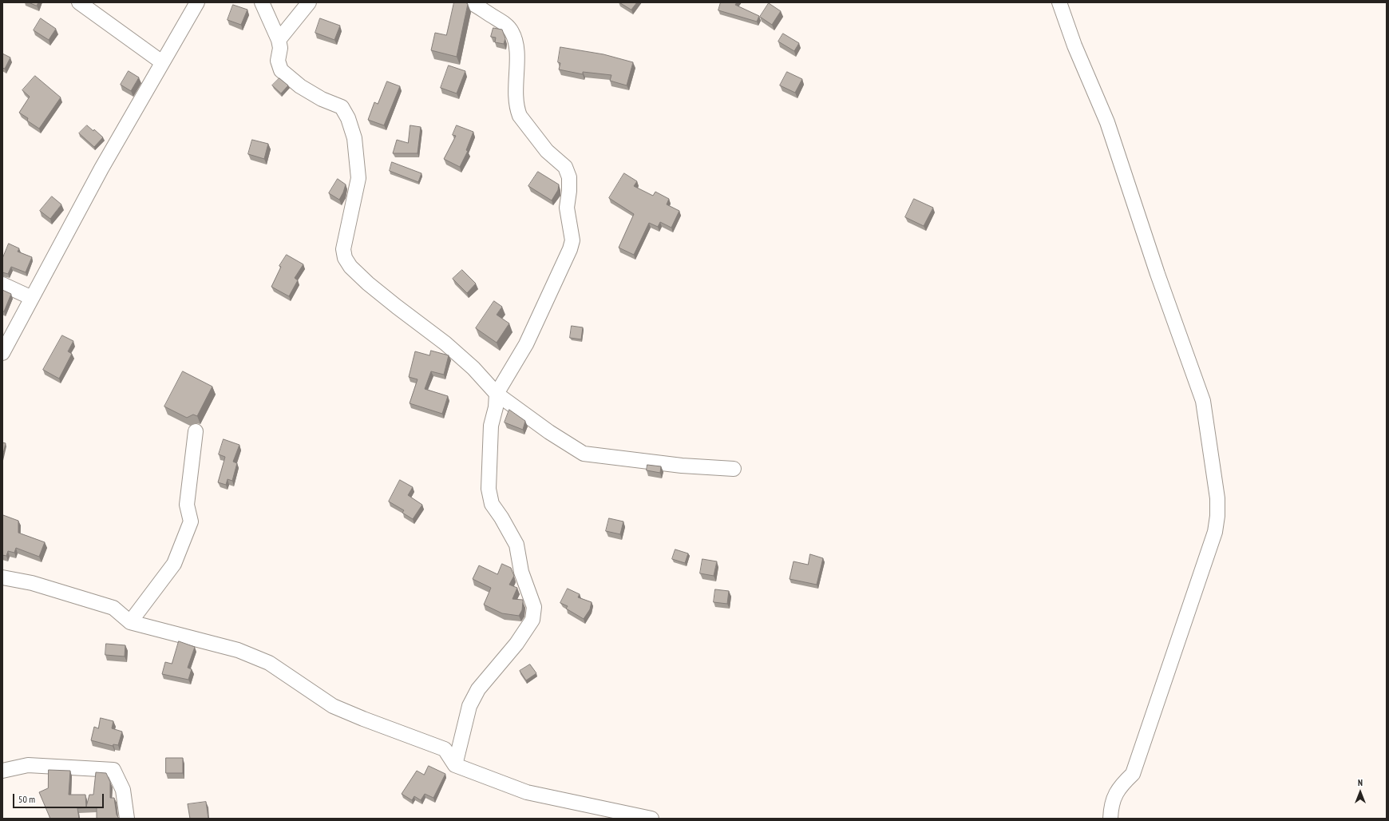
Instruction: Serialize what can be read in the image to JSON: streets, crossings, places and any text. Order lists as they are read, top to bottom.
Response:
{
  "scale_bar": "50 m",
  "north": "top"
}
